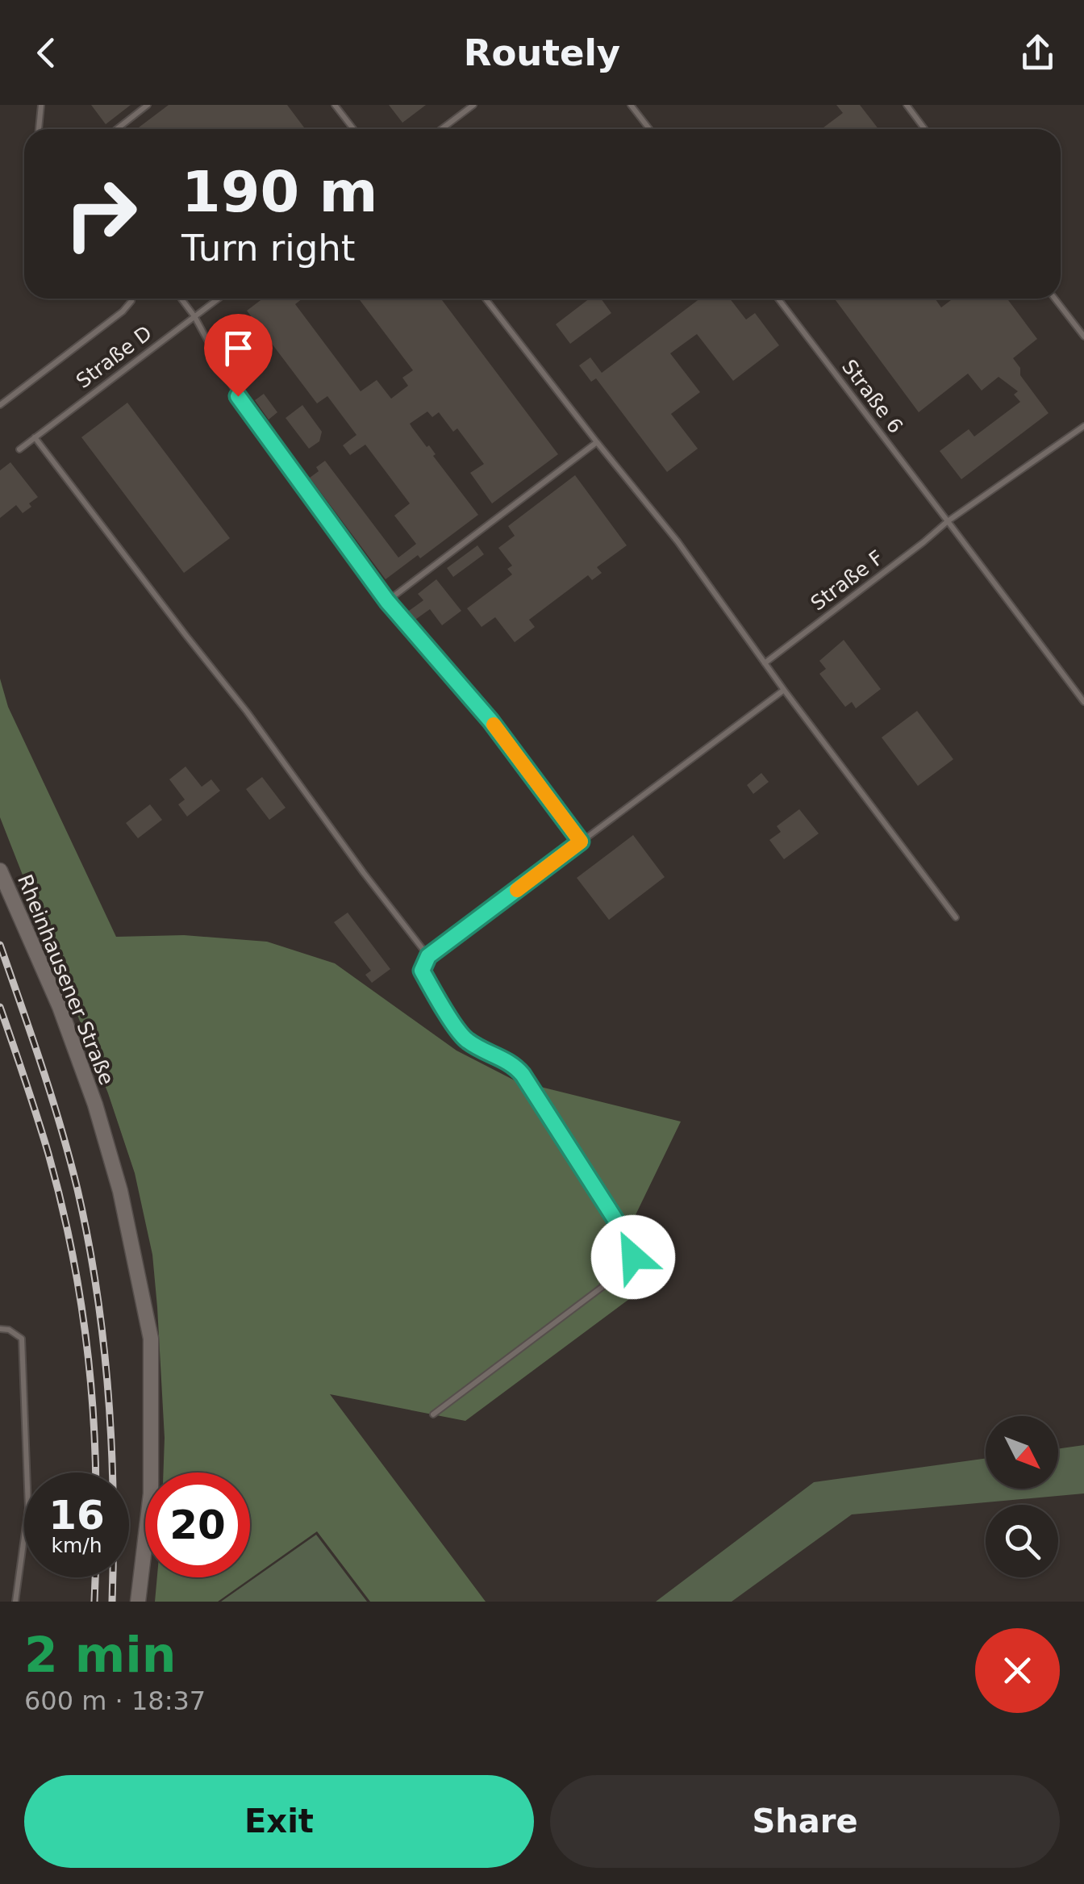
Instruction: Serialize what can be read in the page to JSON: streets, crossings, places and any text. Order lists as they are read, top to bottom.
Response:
{
  "streets": {
    "street": ["Rheinhausener Straße"],
    "lane": ["Straße D", "Straße 6", "Straße F"]
  },
  "crossings": [
    ["Straße 6", "Straße F"]
  ],
  "north": "bottom right",
  "page": {
    "header": "Routely",
    "turn": ["190 m", "Turn right"],
    "speed": "16 km/h",
    "limit": "20",
    "heading": ["2 min", "600 m · 18:37"],
    "buttons": ["Exit", "Share"]
  }
}
